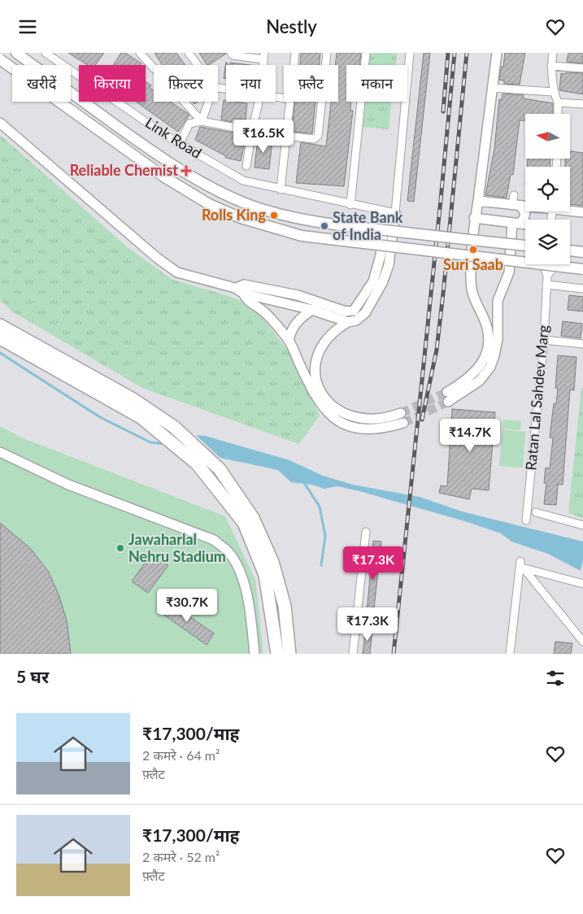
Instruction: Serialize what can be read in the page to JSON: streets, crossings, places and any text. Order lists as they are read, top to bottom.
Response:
{
  "streets": {
    "street": ["Link Road", "Ratan Lal Sahdev Marg"]
  },
  "places": {
    "health": ["Reliable Chemist"],
    "other": [
      "Rolls King",
      "State Bank of India",
      "Suri Saab",
      "Jawaharlal Nehru Stadium"
    ]
  },
  "north": "left",
  "page": {
    "header": "Nestly",
    "chip": [
      "खरीदें",
      "किराया",
      "फ़िल्टर",
      "नया",
      "फ़्लैट",
      "मकान"
    ],
    "price": [
      "₹16.5K",
      "₹14.7K",
      "₹17.3K",
      "₹30.7K",
      "₹17.3K"
    ],
    "heading": "5 घर",
    "list": [
      {
        "name": "₹17,300/माह",
        "note": "2 कमरे · 64 m² · फ़्लैट"
      },
      {
        "name": "₹17,300/माह",
        "note": "2 कमरे · 52 m² · फ़्लैट"
      }
    ]
  }
}
